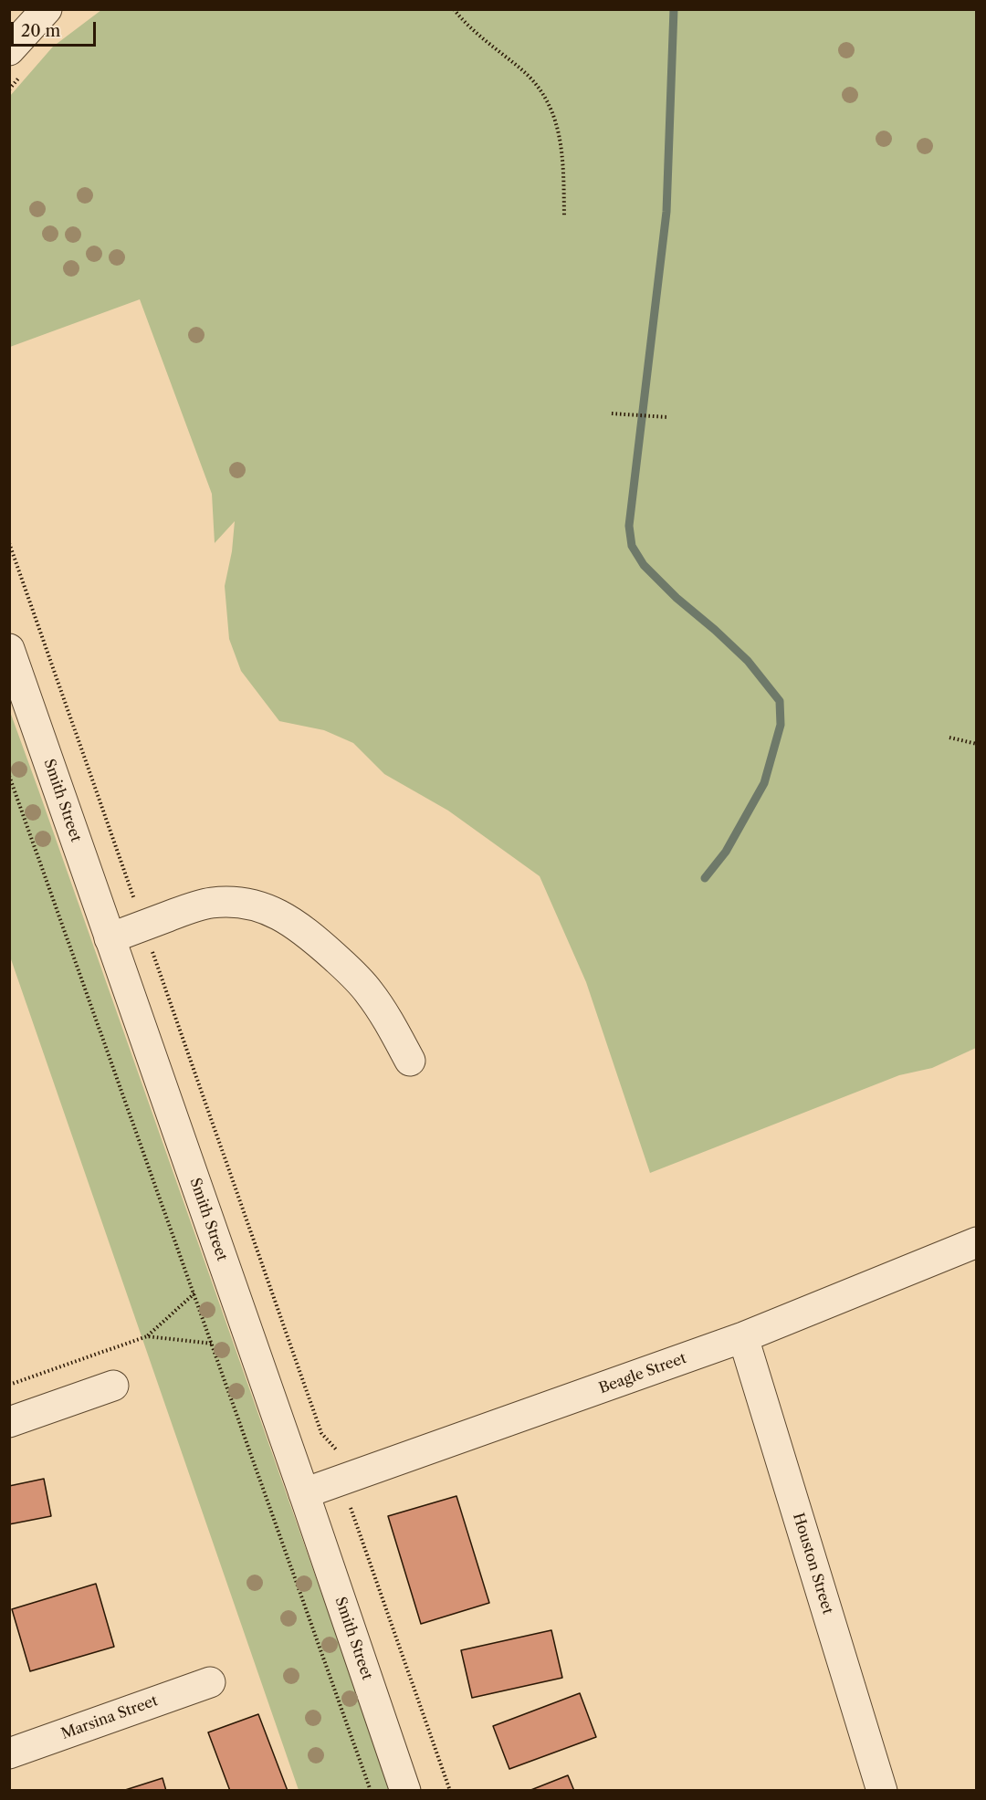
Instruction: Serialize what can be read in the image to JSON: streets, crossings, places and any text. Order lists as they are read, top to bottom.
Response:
{
  "streets": {
    "street": [
      "Smith Street",
      "Beagle Street",
      "Houston Street",
      "Marsina Street"
    ]
  },
  "crossings": [
    ["Smith Street", "Beagle Street"],
    ["Beagle Street", "Houston Street"]
  ],
  "scale_bar": "20 m"
}
